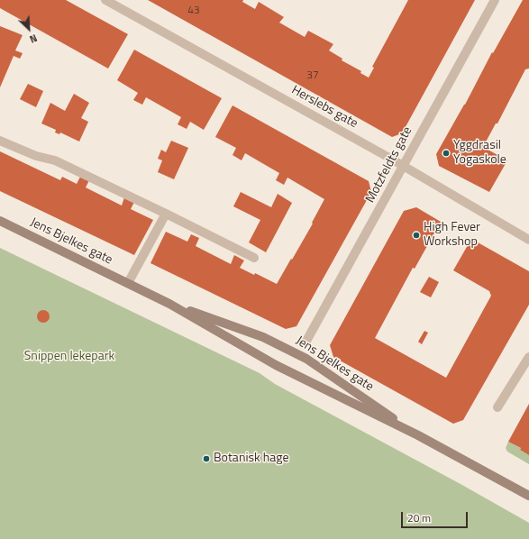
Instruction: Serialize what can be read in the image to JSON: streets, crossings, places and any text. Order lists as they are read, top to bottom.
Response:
{
  "streets": {
    "main road": ["Jens Bjelkes gate"],
    "street": ["Herslebs gate", "Motzfeldts gate"]
  },
  "crossings": [
    ["Herslebs gate", "Motzfeldts gate"]
  ],
  "parks": ["Snippen lekepark"],
  "places": ["Yggdrasil Yogaskole", "High Fever Workshop", "Botanisk hage"],
  "house_numbers": ["43", "37"],
  "scale_bar": "20 m",
  "north": "bottom right"
}
